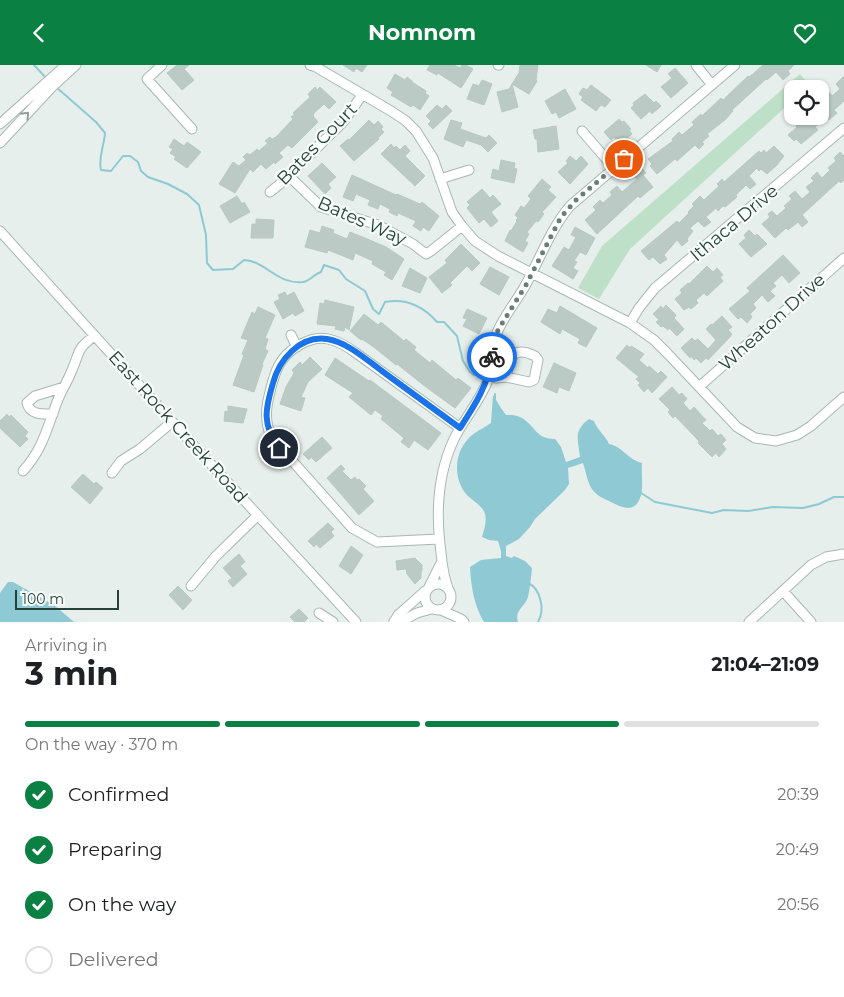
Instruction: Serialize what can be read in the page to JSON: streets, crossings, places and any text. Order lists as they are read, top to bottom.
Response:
{
  "streets": {
    "street": [
      "Bates Court",
      "Bates Way",
      "Ithaca Drive",
      "Wheaton Drive",
      "East Rock Creek Road"
    ]
  },
  "crossings": [
    ["Bates Court", "Bates Way"]
  ],
  "scale_bar": "100 m",
  "page": {
    "header": "Nomnom",
    "scale": "100 m",
    "heading": ["3 min", "Arriving in", "21:04–21:09"],
    "bar": "On the way · 370 m",
    "list": [
      ["Confirmed", "20:39"],
      ["Preparing", "20:49"],
      ["On the way", "20:56"],
      "Delivered"
    ]
  }
}
